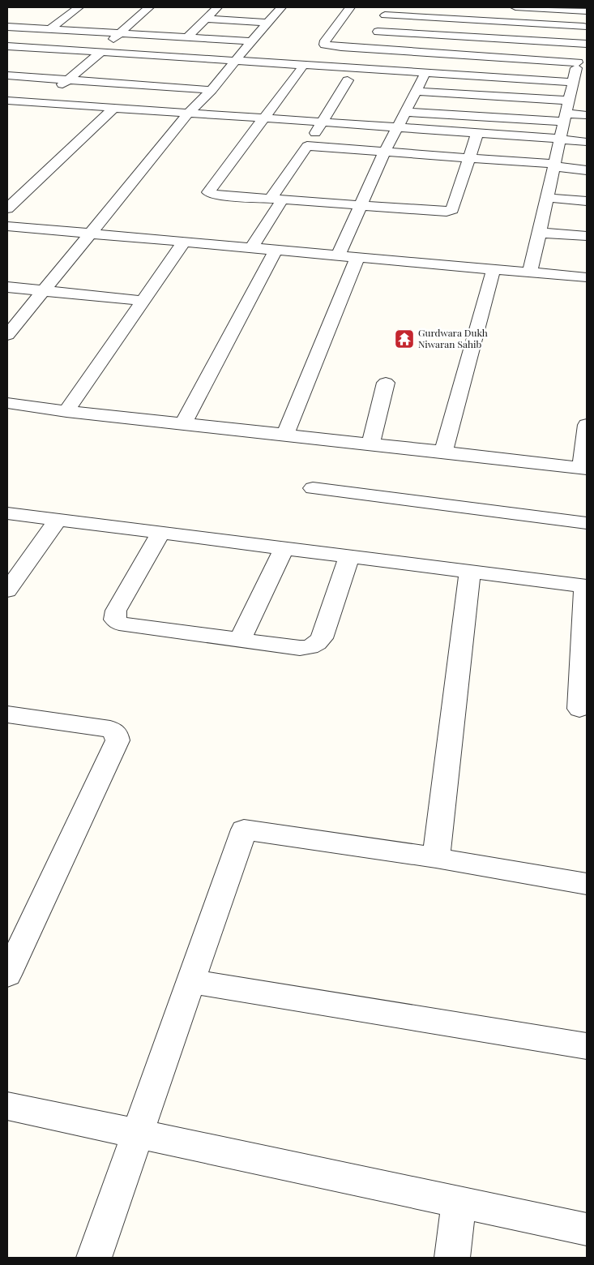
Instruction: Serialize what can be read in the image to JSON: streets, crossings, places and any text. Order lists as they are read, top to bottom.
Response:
{
  "places": {
    "temple": ["Gurdwara Dukh Niwaran Sahib"]
  }
}
